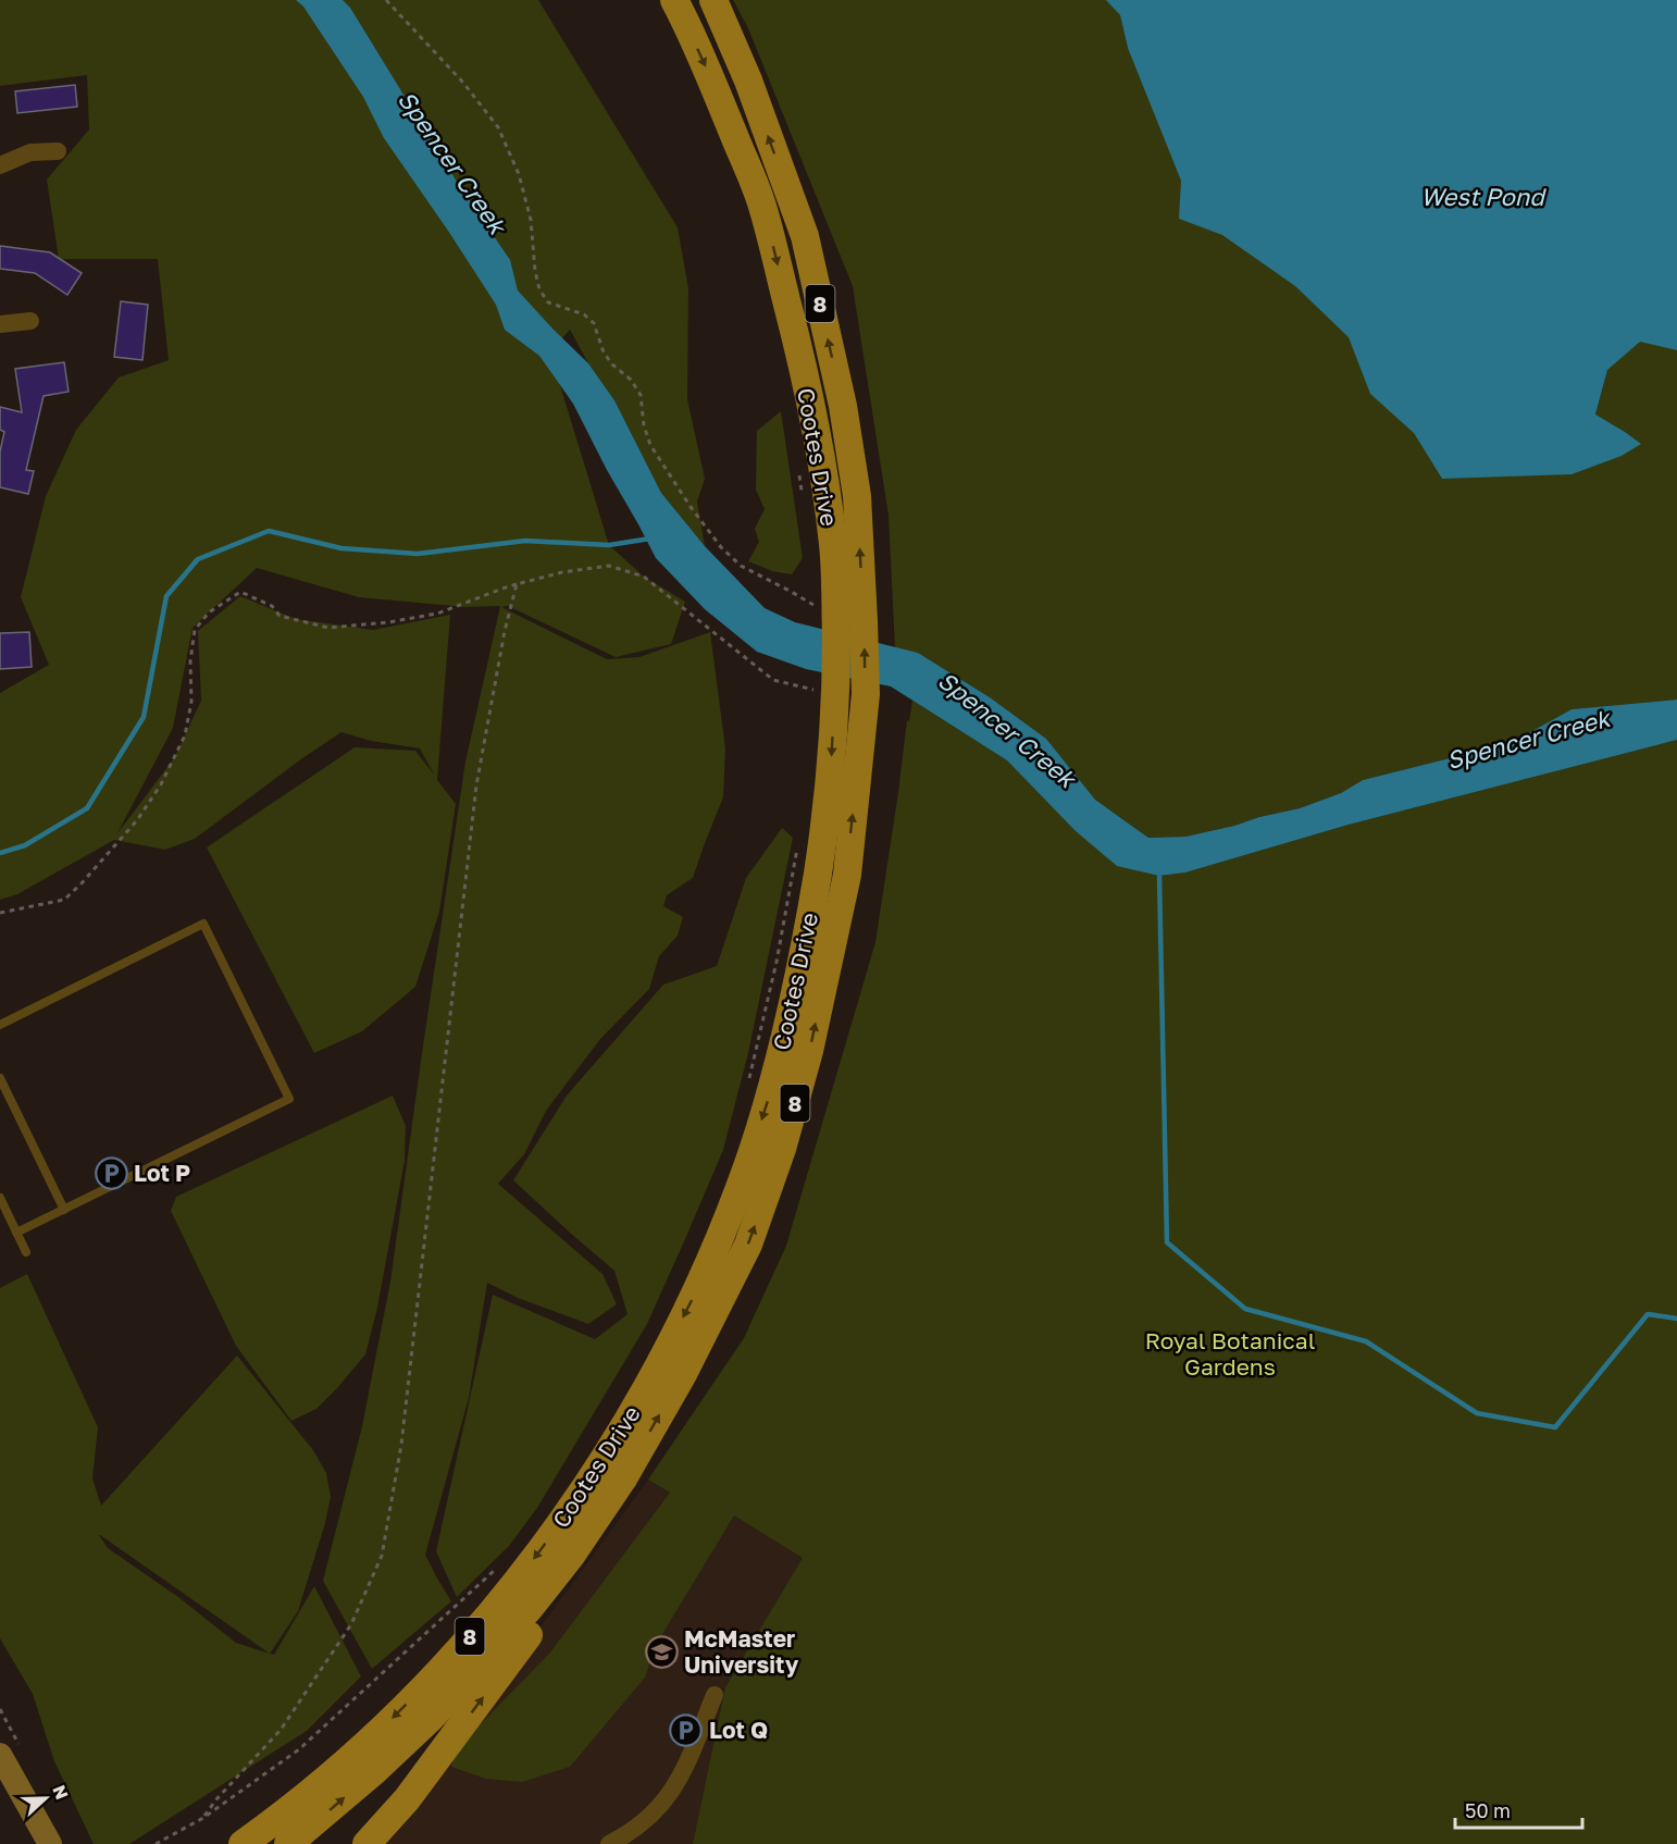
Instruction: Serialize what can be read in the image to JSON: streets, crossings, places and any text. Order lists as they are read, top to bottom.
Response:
{
  "streets": {
    "main road": ["8", "Cootes Drive"]
  },
  "water": ["Spencer Creek", "West Pond"],
  "parks": ["Royal Botanical Gardens"],
  "places": {
    "parking": ["Lot P", "Lot Q"],
    "school or university": ["McMaster University"]
  },
  "scale_bar": "50 m",
  "north": "right"
}
